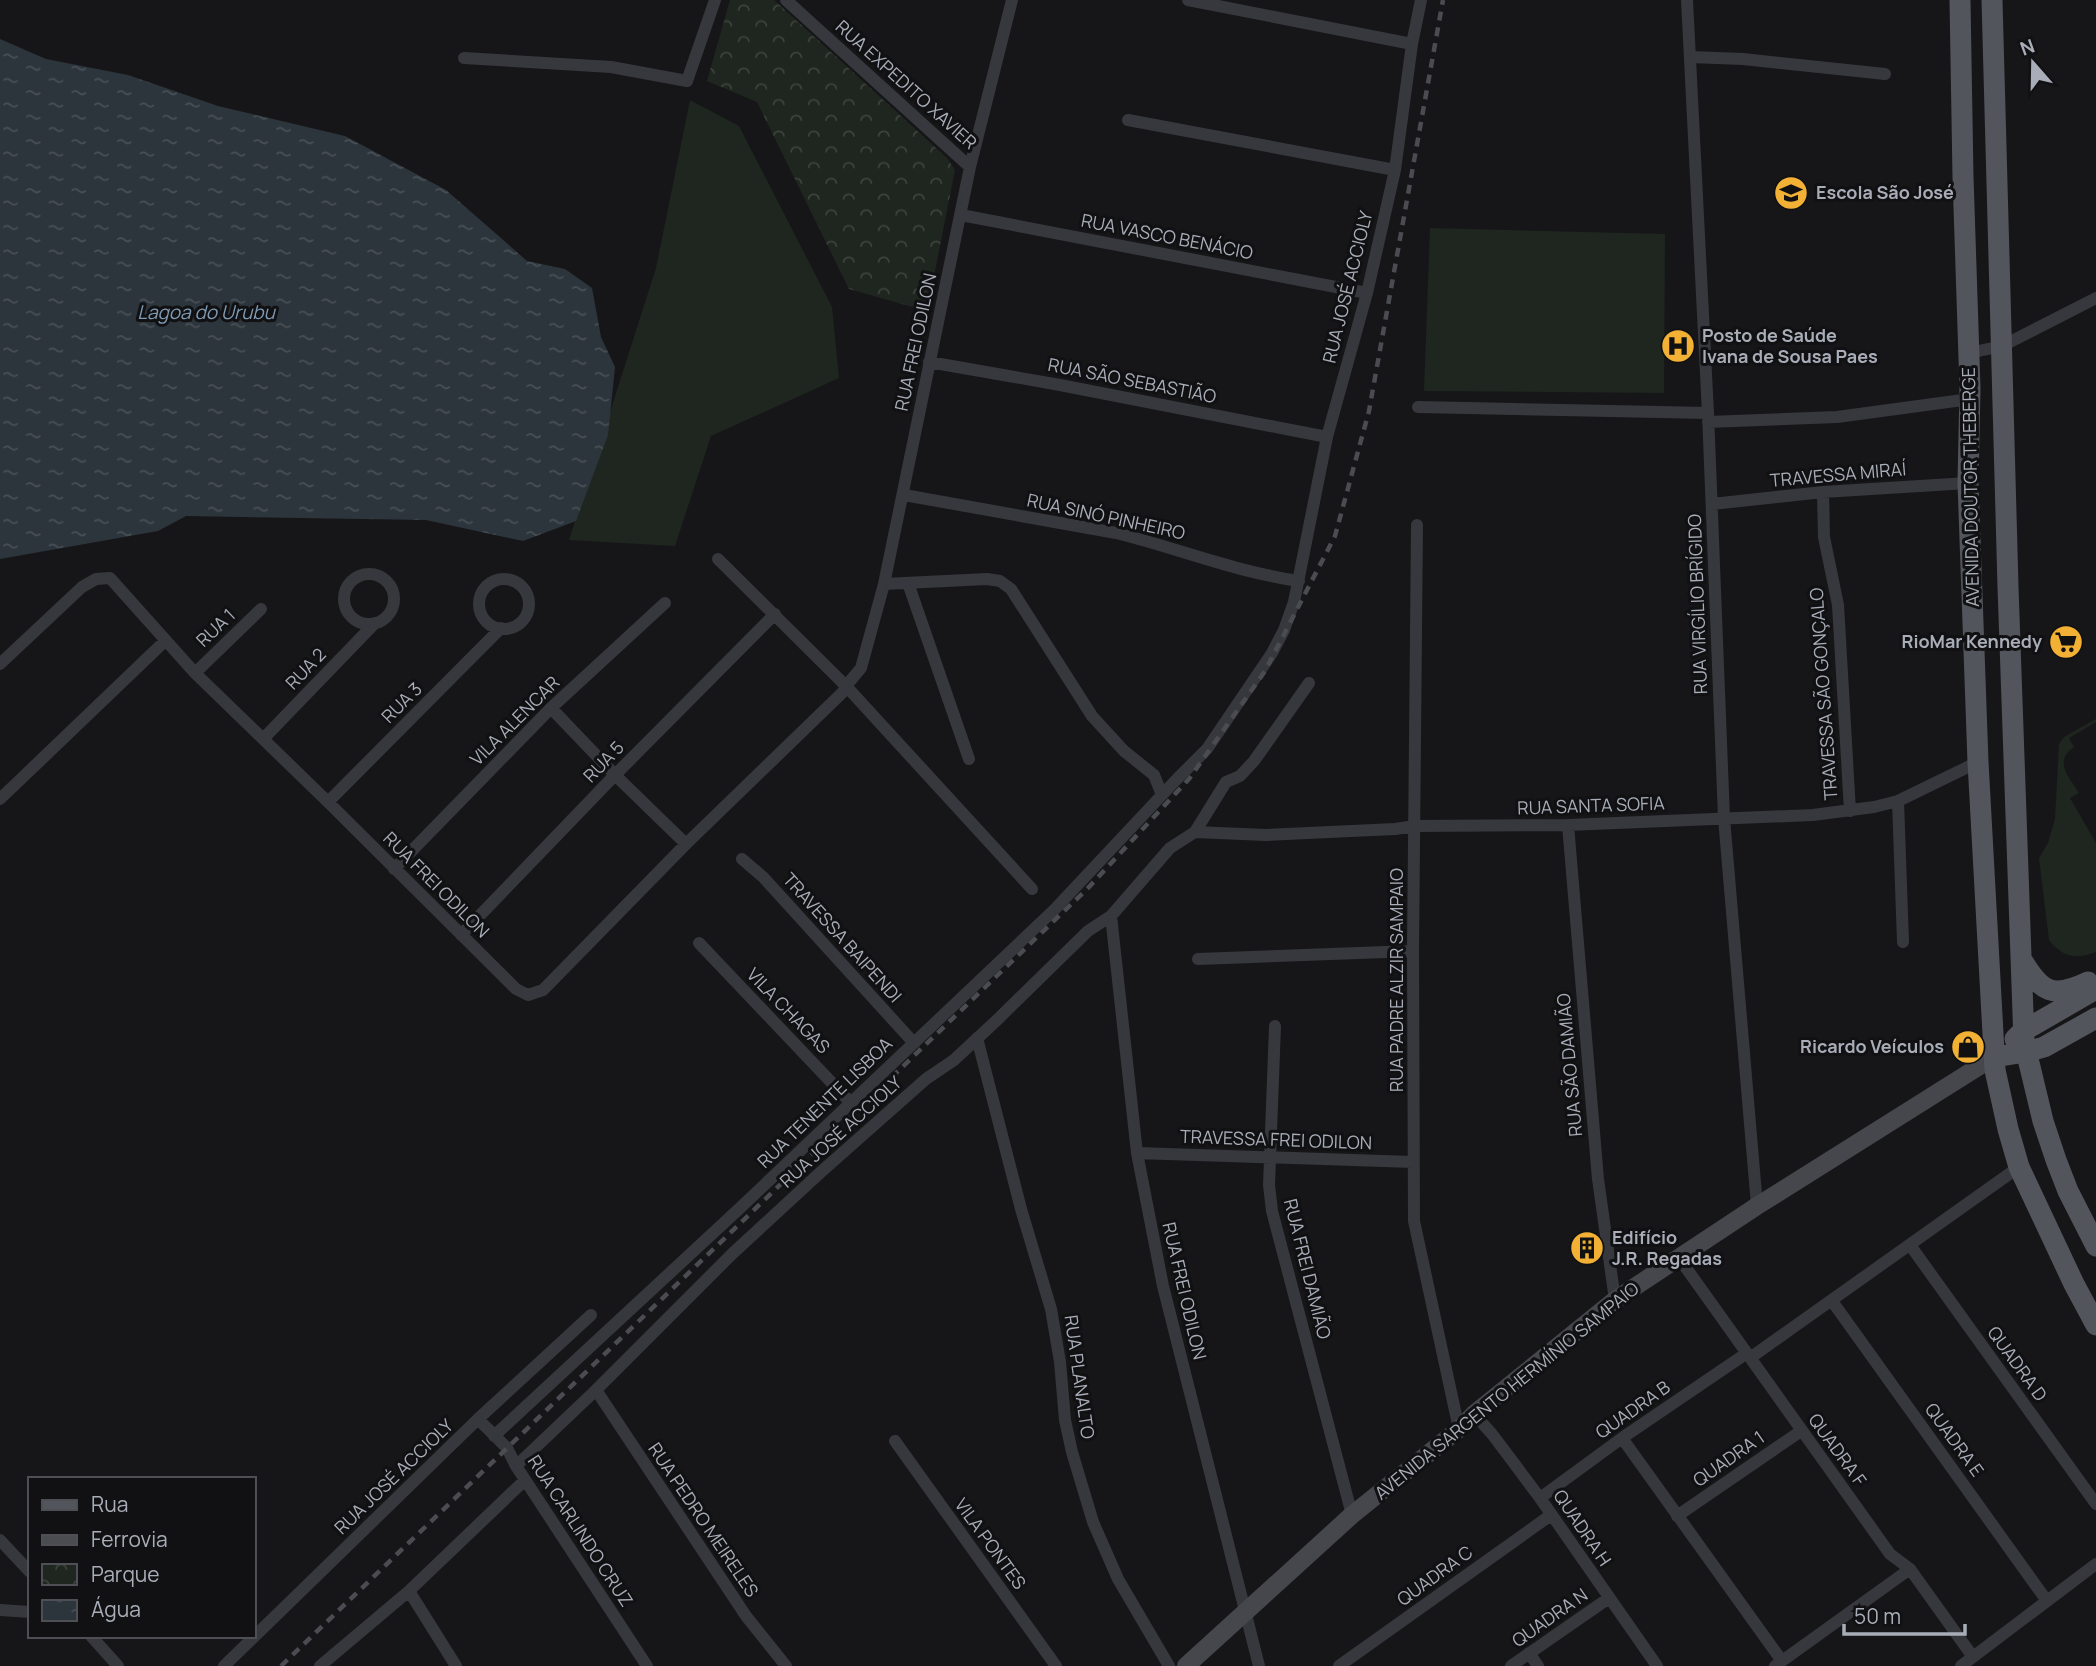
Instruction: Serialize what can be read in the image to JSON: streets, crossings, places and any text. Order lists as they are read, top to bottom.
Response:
{
  "streets": {
    "main road": ["AVENIDA DOUTOR THEBERGE", "AVENIDA SARGENTO HERMÍNIO SAMPAIO"],
    "street": [
      "RUA EXPEDITO XAVIER",
      "RUA VASCO BENÁCIO",
      "RUA JOSÉ ACCIOLY",
      "RUA FREI ODILON",
      "RUA SÃO SEBASTIÃO",
      "TRAVESSA MIRAÍ",
      "RUA SINÓ PINHEIRO",
      "RUA VIRGÍLIO BRÍGIDO",
      "RUA 1",
      "RUA 2",
      "TRAVESSA SÃO GONÇALO",
      "RUA 3",
      "VILA ALENCAR",
      "RUA 5",
      "RUA SANTA SOFIA",
      "TRAVESSA BAIPENDI",
      "RUA PADRE ALZIR SAMPAIO",
      "VILA CHAGAS",
      "RUA SÃO DAMIÃO",
      "RUA TENENTE LISBOA",
      "TRAVESSA FREI ODILON",
      "RUA FREI DAMIÃO",
      "QUADRA D",
      "RUA PLANALTO",
      "QUADRA B",
      "QUADRA E",
      "QUADRA F",
      "QUADRA 1",
      "RUA PEDRO MEIRELES",
      "QUADRA H",
      "RUA CARLINDO CRUZ",
      "VILA PONTES",
      "QUADRA C",
      "QUADRA N"
    ]
  },
  "crossings": [
    ["RUA EXPEDITO XAVIER", "RUA FREI ODILON"],
    ["RUA VASCO BENÁCIO", "RUA JOSÉ ACCIOLY"],
    ["RUA VASCO BENÁCIO", "RUA FREI ODILON"],
    ["RUA JOSÉ ACCIOLY", "RUA FREI ODILON"],
    ["RUA JOSÉ ACCIOLY", "RUA SÃO SEBASTIÃO"],
    ["RUA JOSÉ ACCIOLY", "RUA SINÓ PINHEIRO"],
    ["RUA JOSÉ ACCIOLY", "RUA SANTA SOFIA"],
    ["RUA JOSÉ ACCIOLY", "RUA TENENTE LISBOA"],
    ["RUA JOSÉ ACCIOLY", "RUA PLANALTO"],
    ["RUA JOSÉ ACCIOLY", "RUA PEDRO MEIRELES"],
    ["RUA JOSÉ ACCIOLY", "RUA CARLINDO CRUZ"],
    ["RUA FREI ODILON", "RUA SÃO SEBASTIÃO"],
    ["RUA FREI ODILON", "RUA SINÓ PINHEIRO"],
    ["RUA FREI ODILON", "RUA 1"],
    ["RUA FREI ODILON", "RUA 2"],
    ["RUA FREI ODILON", "RUA 3"],
    ["RUA FREI ODILON", "VILA ALENCAR"],
    ["RUA FREI ODILON", "RUA 5"],
    ["RUA FREI ODILON", "TRAVESSA FREI ODILON"],
    ["RUA FREI ODILON", "AVENIDA SARGENTO HERMÍNIO SAMPAIO"],
    ["TRAVESSA MIRAÍ", "AVENIDA DOUTOR THEBERGE"],
    ["TRAVESSA MIRAÍ", "RUA VIRGÍLIO BRÍGIDO"],
    ["TRAVESSA MIRAÍ", "TRAVESSA SÃO GONÇALO"],
    ["AVENIDA DOUTOR THEBERGE", "RUA SANTA SOFIA"],
    ["AVENIDA DOUTOR THEBERGE", "AVENIDA SARGENTO HERMÍNIO SAMPAIO"],
    ["RUA SINÓ PINHEIRO", "RUA TENENTE LISBOA"],
    ["RUA VIRGÍLIO BRÍGIDO", "RUA SANTA SOFIA"],
    ["RUA VIRGÍLIO BRÍGIDO", "AVENIDA SARGENTO HERMÍNIO SAMPAIO"],
    ["TRAVESSA SÃO GONÇALO", "RUA SANTA SOFIA"],
    ["RUA SANTA SOFIA", "RUA PADRE ALZIR SAMPAIO"],
    ["RUA SANTA SOFIA", "RUA SÃO DAMIÃO"],
    ["TRAVESSA BAIPENDI", "RUA TENENTE LISBOA"],
    ["RUA PADRE ALZIR SAMPAIO", "TRAVESSA FREI ODILON"],
    ["RUA PADRE ALZIR SAMPAIO", "AVENIDA SARGENTO HERMÍNIO SAMPAIO"],
    ["VILA CHAGAS", "RUA TENENTE LISBOA"],
    ["RUA SÃO DAMIÃO", "AVENIDA SARGENTO HERMÍNIO SAMPAIO"],
    ["RUA TENENTE LISBOA", "RUA CARLINDO CRUZ"],
    ["TRAVESSA FREI ODILON", "RUA FREI DAMIÃO"],
    ["RUA FREI DAMIÃO", "AVENIDA SARGENTO HERMÍNIO SAMPAIO"],
    ["AVENIDA SARGENTO HERMÍNIO SAMPAIO", "QUADRA F"],
    ["AVENIDA SARGENTO HERMÍNIO SAMPAIO", "QUADRA H"],
    ["QUADRA B", "QUADRA F"],
    ["QUADRA B", "QUADRA H"],
    ["QUADRA F", "QUADRA 1"],
    ["QUADRA H", "QUADRA C"],
    ["QUADRA H", "QUADRA N"]
  ],
  "water": ["Lagoa do Urubu"],
  "places": {
    "school or university": ["Escola São José"],
    "hospital": ["Posto de Saúde Ivana de Sousa Paes"],
    "supermarket": ["RioMar Kennedy"],
    "shop": ["Ricardo Veículos"],
    "building": ["Edifício J.R. Regadas"]
  },
  "legend": [
    "Rua",
    "Ferrovia",
    "Parque",
    "Água"
  ],
  "scale_bar": "50 m",
  "north": "top"
}
